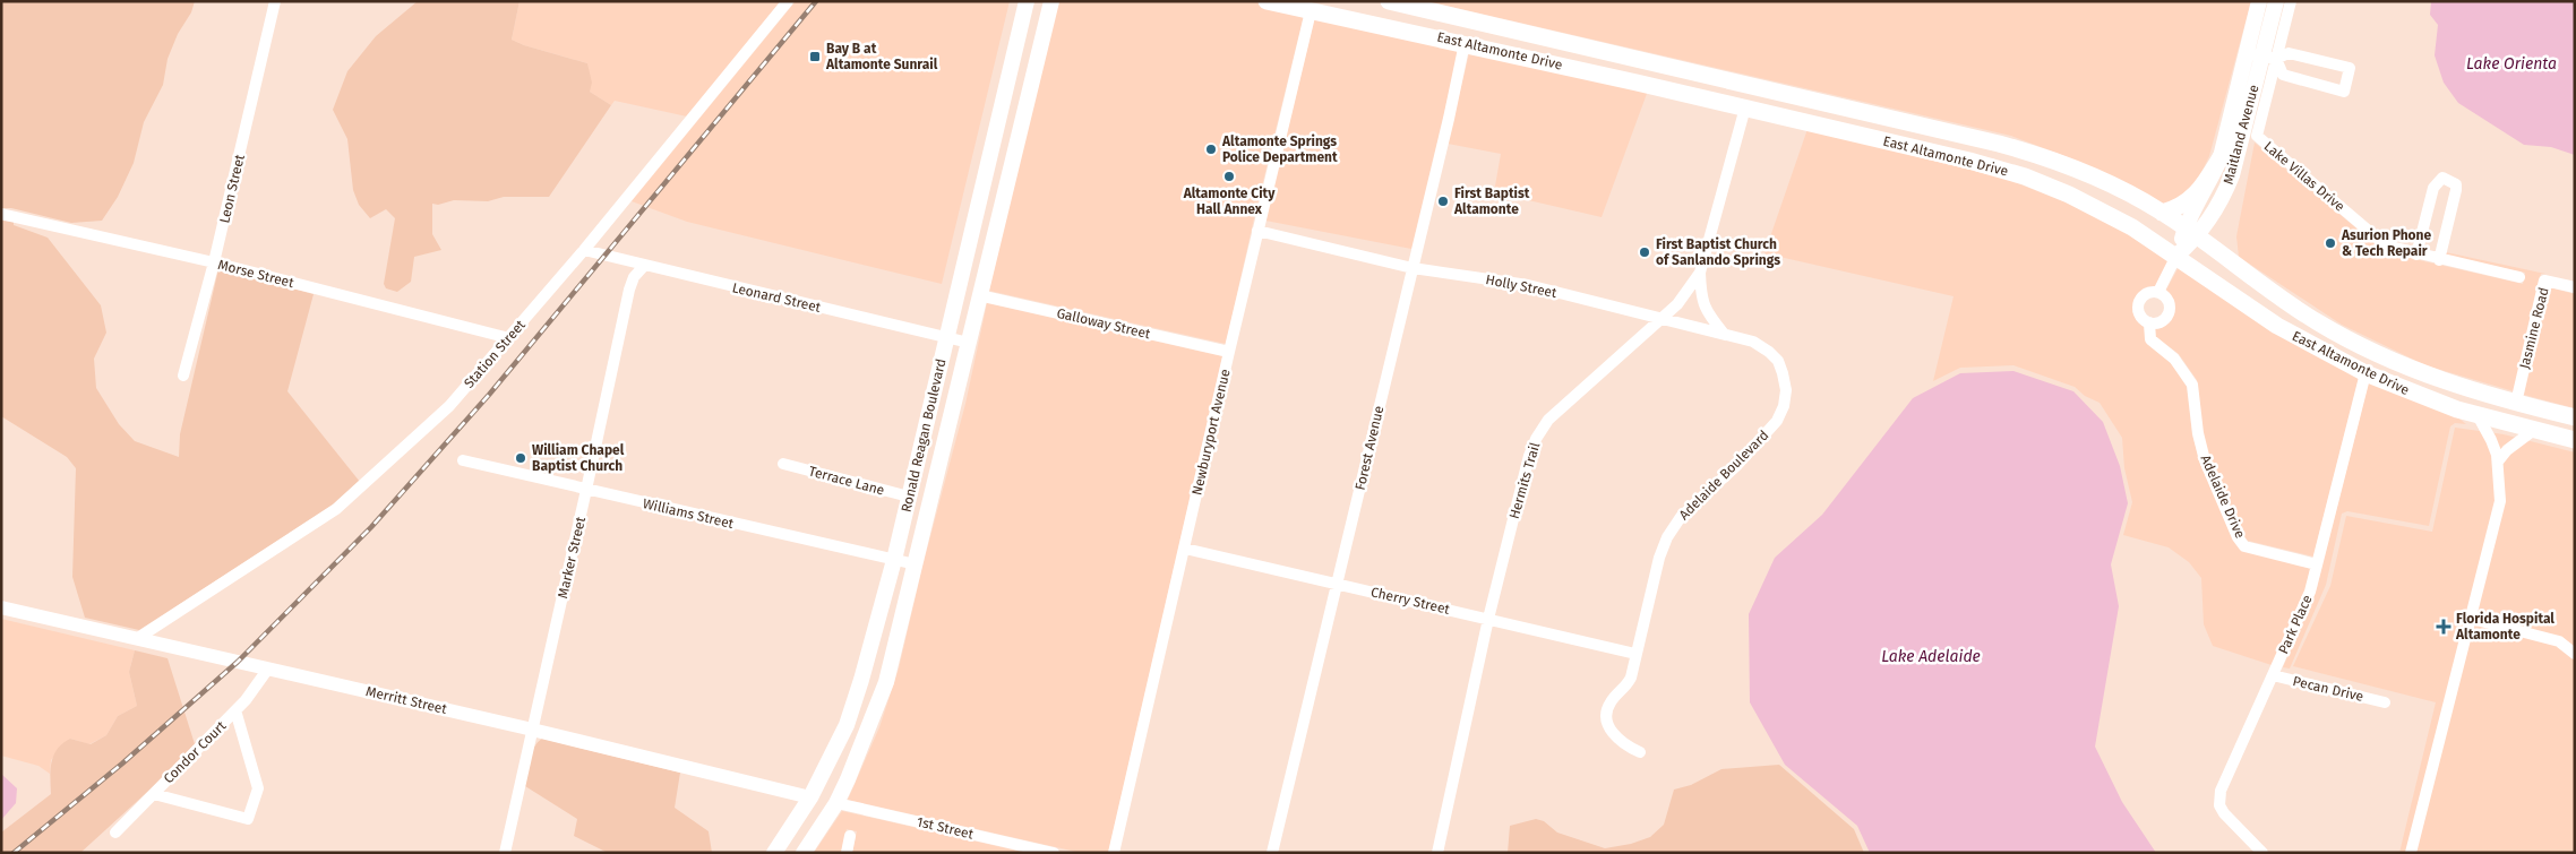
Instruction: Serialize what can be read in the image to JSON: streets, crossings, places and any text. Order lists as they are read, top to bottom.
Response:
{
  "streets": {
    "main road": ["East Altamonte Drive", "Maitland Avenue", "Ronald Reagan Boulevard"],
    "street": [
      "Lake Villas Drive",
      "Leon Street",
      "Morse Street",
      "Holly Street",
      "Leonard Street",
      "Galloway Street",
      "Jasmine Road",
      "Station Street",
      "Newburyport Avenue",
      "Forest Avenue",
      "Adelaide Boulevard",
      "Terrace Lane",
      "Hermits Trail",
      "Adelaide Drive",
      "Williams Street",
      "Marker Street",
      "Cherry Street",
      "Park Place",
      "Pecan Drive",
      "Merritt Street",
      "Condor Court",
      "1st Street"
    ]
  },
  "crossings": [
    ["East Altamonte Drive", "Maitland Avenue"],
    ["East Altamonte Drive", "Jasmine Road"],
    ["East Altamonte Drive", "Newburyport Avenue"],
    ["East Altamonte Drive", "Forest Avenue"],
    ["East Altamonte Drive", "Hermits Trail"],
    ["East Altamonte Drive", "Adelaide Drive"],
    ["East Altamonte Drive", "Park Place"],
    ["Maitland Avenue", "Lake Villas Drive"],
    ["Maitland Avenue", "Adelaide Drive"],
    ["Leon Street", "Morse Street"],
    ["Morse Street", "Station Street"],
    ["Holly Street", "Newburyport Avenue"],
    ["Holly Street", "Forest Avenue"],
    ["Holly Street", "Adelaide Boulevard"],
    ["Holly Street", "Hermits Trail"],
    ["Leonard Street", "Station Street"],
    ["Leonard Street", "Ronald Reagan Boulevard"],
    ["Leonard Street", "Marker Street"],
    ["Galloway Street", "Newburyport Avenue"],
    ["Galloway Street", "Ronald Reagan Boulevard"],
    ["Station Street", "Merritt Street"],
    ["Newburyport Avenue", "Cherry Street"],
    ["Ronald Reagan Boulevard", "Terrace Lane"],
    ["Ronald Reagan Boulevard", "Williams Street"],
    ["Ronald Reagan Boulevard", "Merritt Street"],
    ["Ronald Reagan Boulevard", "1st Street"],
    ["Forest Avenue", "Cherry Street"],
    ["Adelaide Boulevard", "Cherry Street"],
    ["Hermits Trail", "Cherry Street"],
    ["Adelaide Drive", "Park Place"],
    ["Williams Street", "Marker Street"],
    ["Marker Street", "Merritt Street"],
    ["Park Place", "Pecan Drive"],
    ["Merritt Street", "Condor Court"]
  ],
  "water": ["Lake Orienta", "Lake Adelaide"],
  "places": {
    "transit": ["Bay B at Altamonte Sunrail"],
    "other": [
      "Altamonte Springs Police Department",
      "Altamonte City Hall Annex",
      "First Baptist Altamonte",
      "Asurion Phone & Tech Repair",
      "First Baptist Church of Sanlando Springs",
      "William Chapel Baptist Church"
    ],
    "health": ["Florida Hospital Altamonte"]
  }
}
